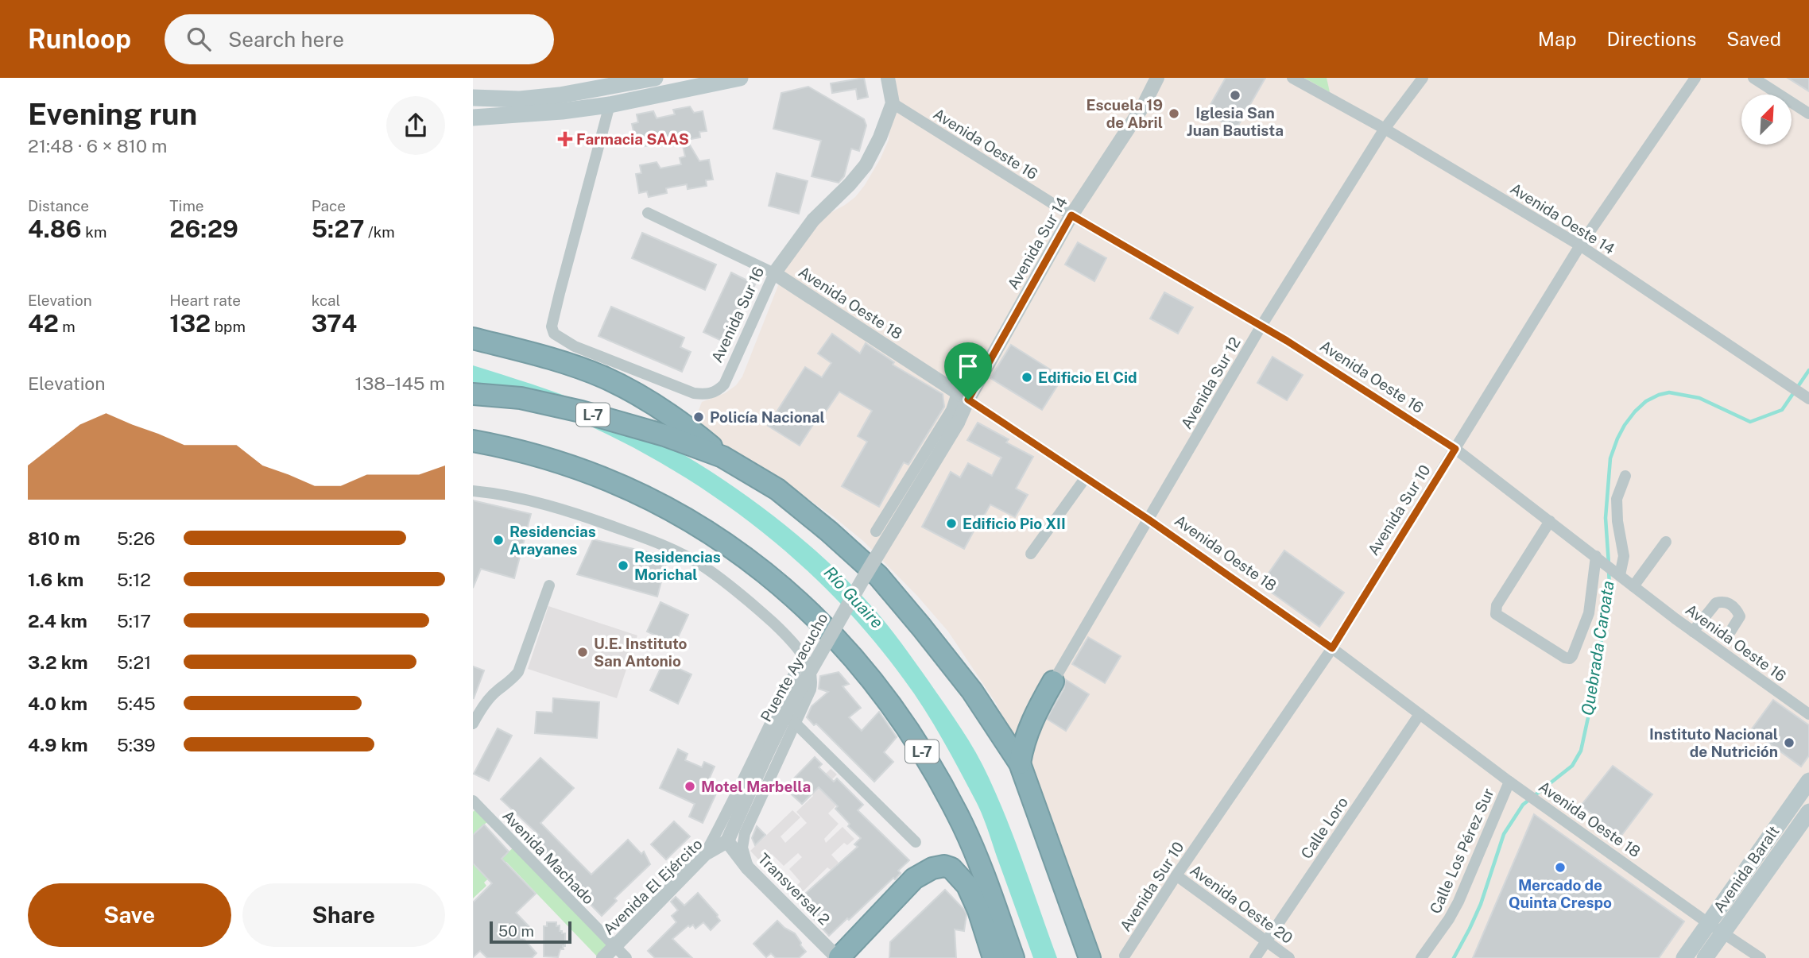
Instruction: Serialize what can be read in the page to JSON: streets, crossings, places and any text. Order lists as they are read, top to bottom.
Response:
{
  "streets": {
    "highway": ["L-7"],
    "main road": ["Avenida Baralt"],
    "street": [
      "Avenida Oeste 16",
      "Avenida Oeste 14",
      "Avenida Sur 14",
      "Avenida Oeste 18",
      "Avenida Sur 16",
      "Avenida Sur 12",
      "Avenida Sur 10",
      "Puente Ayacucho",
      "Calle Loro",
      "Calle Los Pérez Sur",
      "Avenida Machado",
      "Avenida El Ejército",
      "Transversal 2",
      "Avenida Oeste 20"
    ]
  },
  "crossings": [
    ["Avenida Oeste 16", "Avenida Sur 14"],
    ["Avenida Oeste 16", "Avenida Sur 16"],
    ["Avenida Oeste 16", "Avenida Sur 12"],
    ["Avenida Oeste 16", "Avenida Sur 10"],
    ["Avenida Oeste 14", "Avenida Sur 12"],
    ["Avenida Oeste 14", "Avenida Sur 10"],
    ["Avenida Sur 14", "Avenida Oeste 18"],
    ["Avenida Sur 14", "Puente Ayacucho"],
    ["Avenida Oeste 18", "Avenida Sur 16"],
    ["Avenida Oeste 18", "Avenida Sur 12"],
    ["Avenida Oeste 18", "Avenida Sur 10"],
    ["Avenida Oeste 18", "Puente Ayacucho"],
    ["Avenida Oeste 18", "Calle Loro"],
    ["Avenida Oeste 18", "Calle Los Pérez Sur"],
    ["Avenida Oeste 18", "Avenida Baralt"],
    ["Avenida Sur 10", "Avenida Oeste 20"],
    ["Puente Ayacucho", "Avenida El Ejército"],
    ["Puente Ayacucho", "Transversal 2"],
    ["Calle Loro", "Avenida Oeste 20"],
    ["Avenida Machado", "Avenida El Ejército"],
    ["Avenida El Ejército", "Transversal 2"]
  ],
  "water": ["Río Guaire", "Quebrada Caroata"],
  "places": {
    "other": [
      "Iglesia San Juan Bautista",
      "Escuela 19 de Abril",
      "Edificio El Cid",
      "Policía Nacional",
      "Edificio Pio XII",
      "Residencias Arayanes",
      "Residencias Morichal",
      "U.E. Instituto San Antonio",
      "Instituto Nacional de Nutrición",
      "Motel Marbella",
      "Mercado de Quinta Crespo"
    ],
    "health": ["Farmacia SAAS"]
  },
  "scale_bar": "50 m",
  "north": "top right",
  "page": {
    "header": "Runloop",
    "search": "Search here",
    "nav": ["Map", "Directions", "Saved"],
    "heading": ["Evening run", "21:48 · 6 × 810 m"],
    "stats": [
      ["Distance", "4.86 km"],
      ["Time", "26:29"],
      ["Pace", "5:27 /km"],
      ["Elevation", "42 m"],
      ["Heart rate", "132 bpm"],
      ["kcal", "374"]
    ],
    "chart": ["Elevation", "138–145 m"],
    "list": [
      {
        "name": "810 m",
        "note": "5:26"
      },
      {
        "name": "1.6 km",
        "note": "5:12"
      },
      {
        "name": "2.4 km",
        "note": "5:17"
      },
      {
        "name": "3.2 km",
        "note": "5:21"
      },
      {
        "name": "4.0 km",
        "note": "5:45"
      },
      {
        "name": "4.9 km",
        "note": "5:39"
      }
    ],
    "buttons": ["Save", "Share"],
    "scale": "50 m"
  }
}
